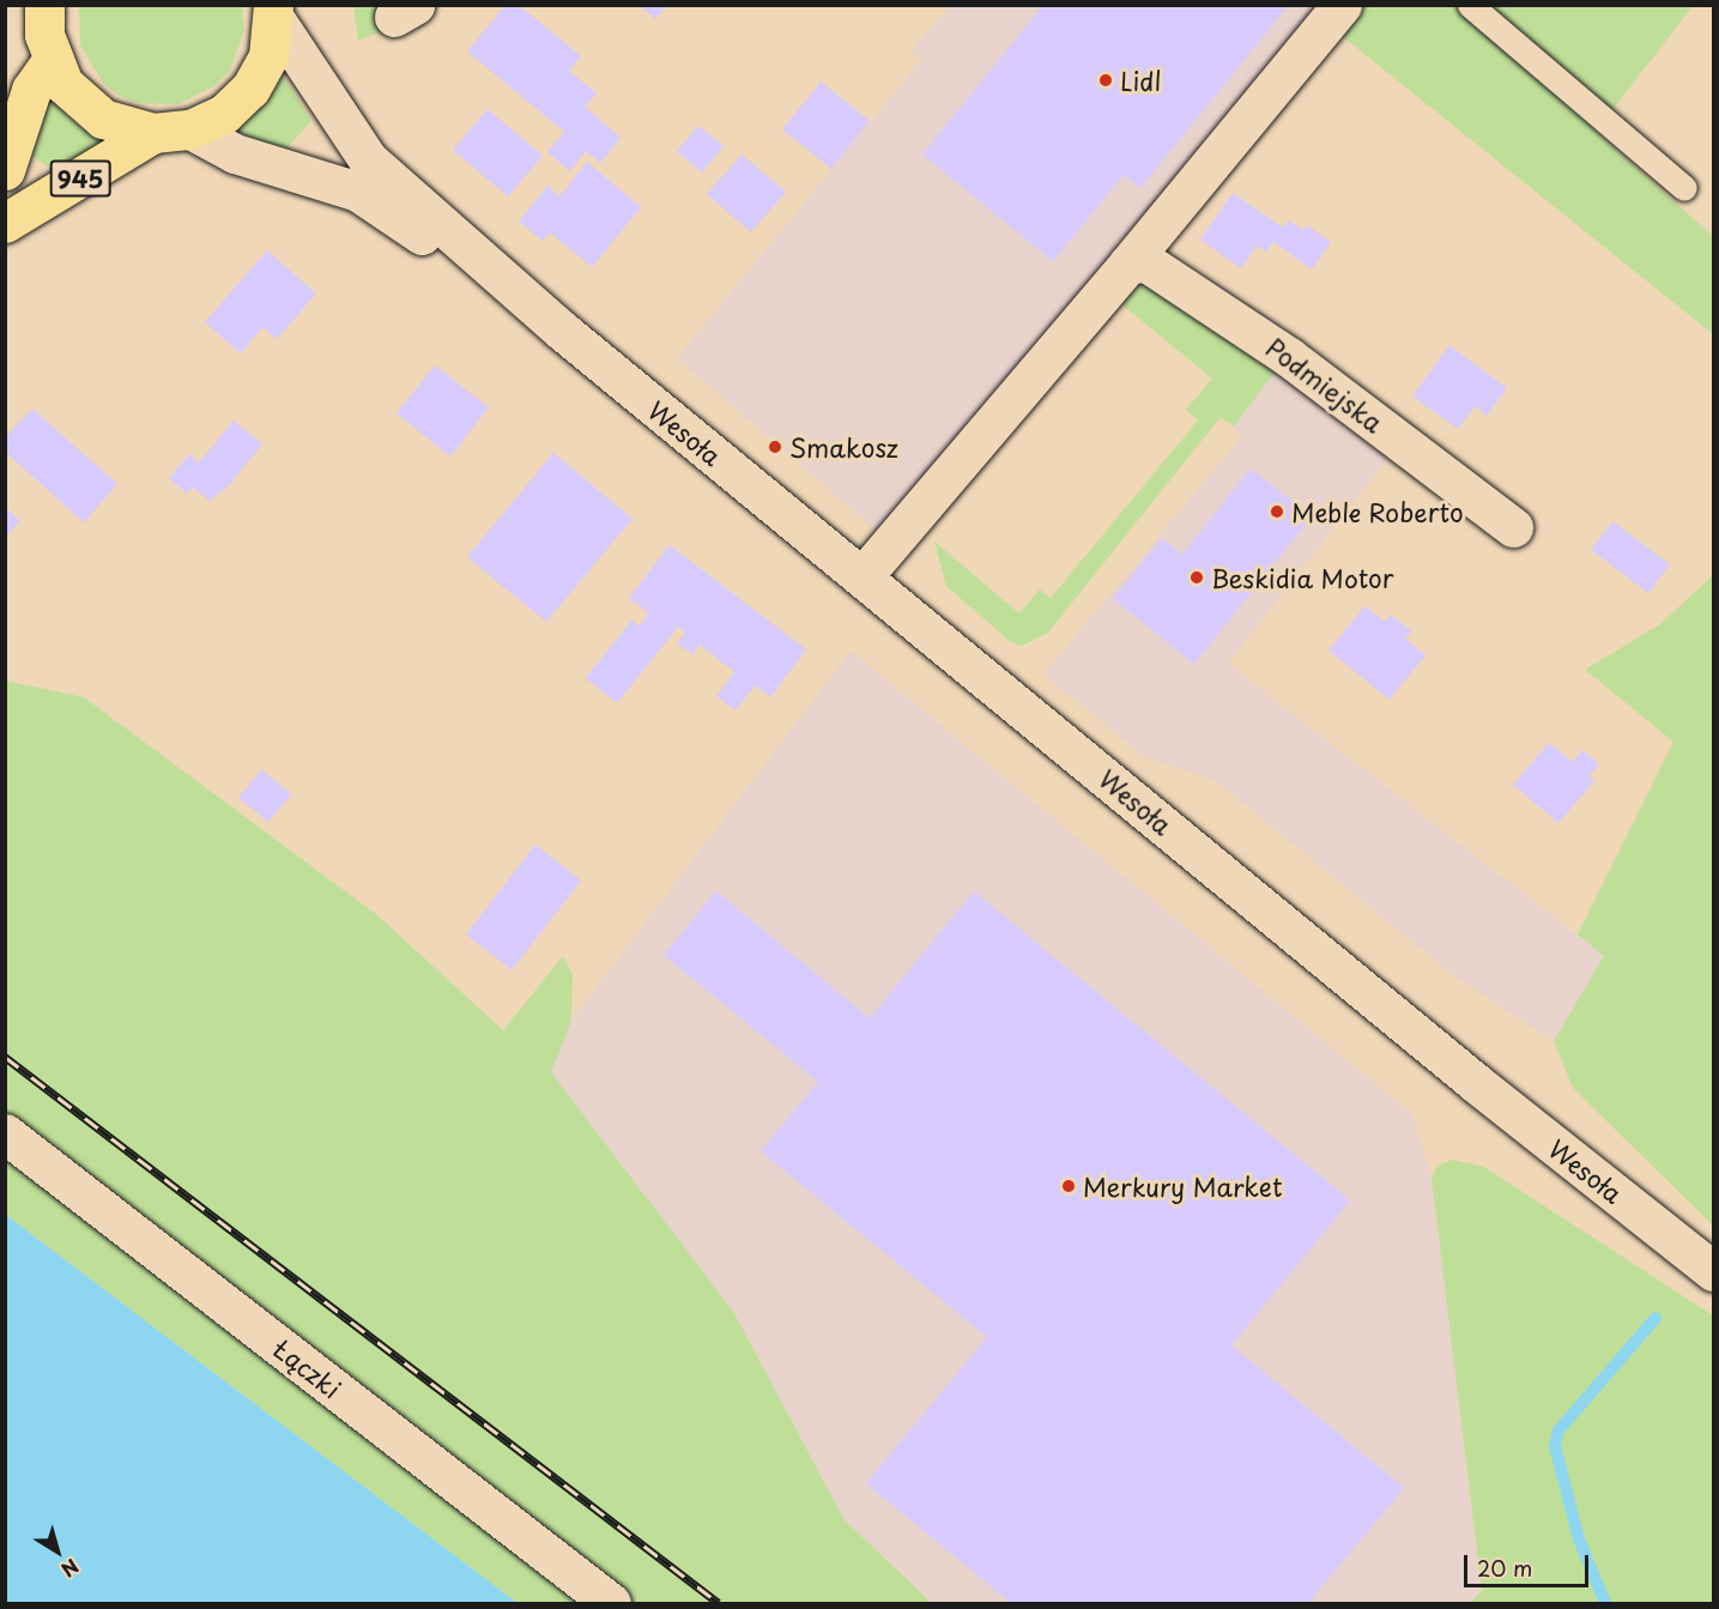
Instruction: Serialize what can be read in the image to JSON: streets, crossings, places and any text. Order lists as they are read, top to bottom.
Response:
{
  "streets": {
    "main road": [
      "945",
      "Podmiejska",
      "Wesoła",
      "Łączki"
    ]
  },
  "crossings": [
    ["945", "Wesoła"]
  ],
  "places": [
    "Lidl",
    "Smakosz",
    "Meble Roberto",
    "Beskidia Motor",
    "Merkury Market"
  ],
  "scale_bar": "20 m",
  "north": "bottom right"
}
